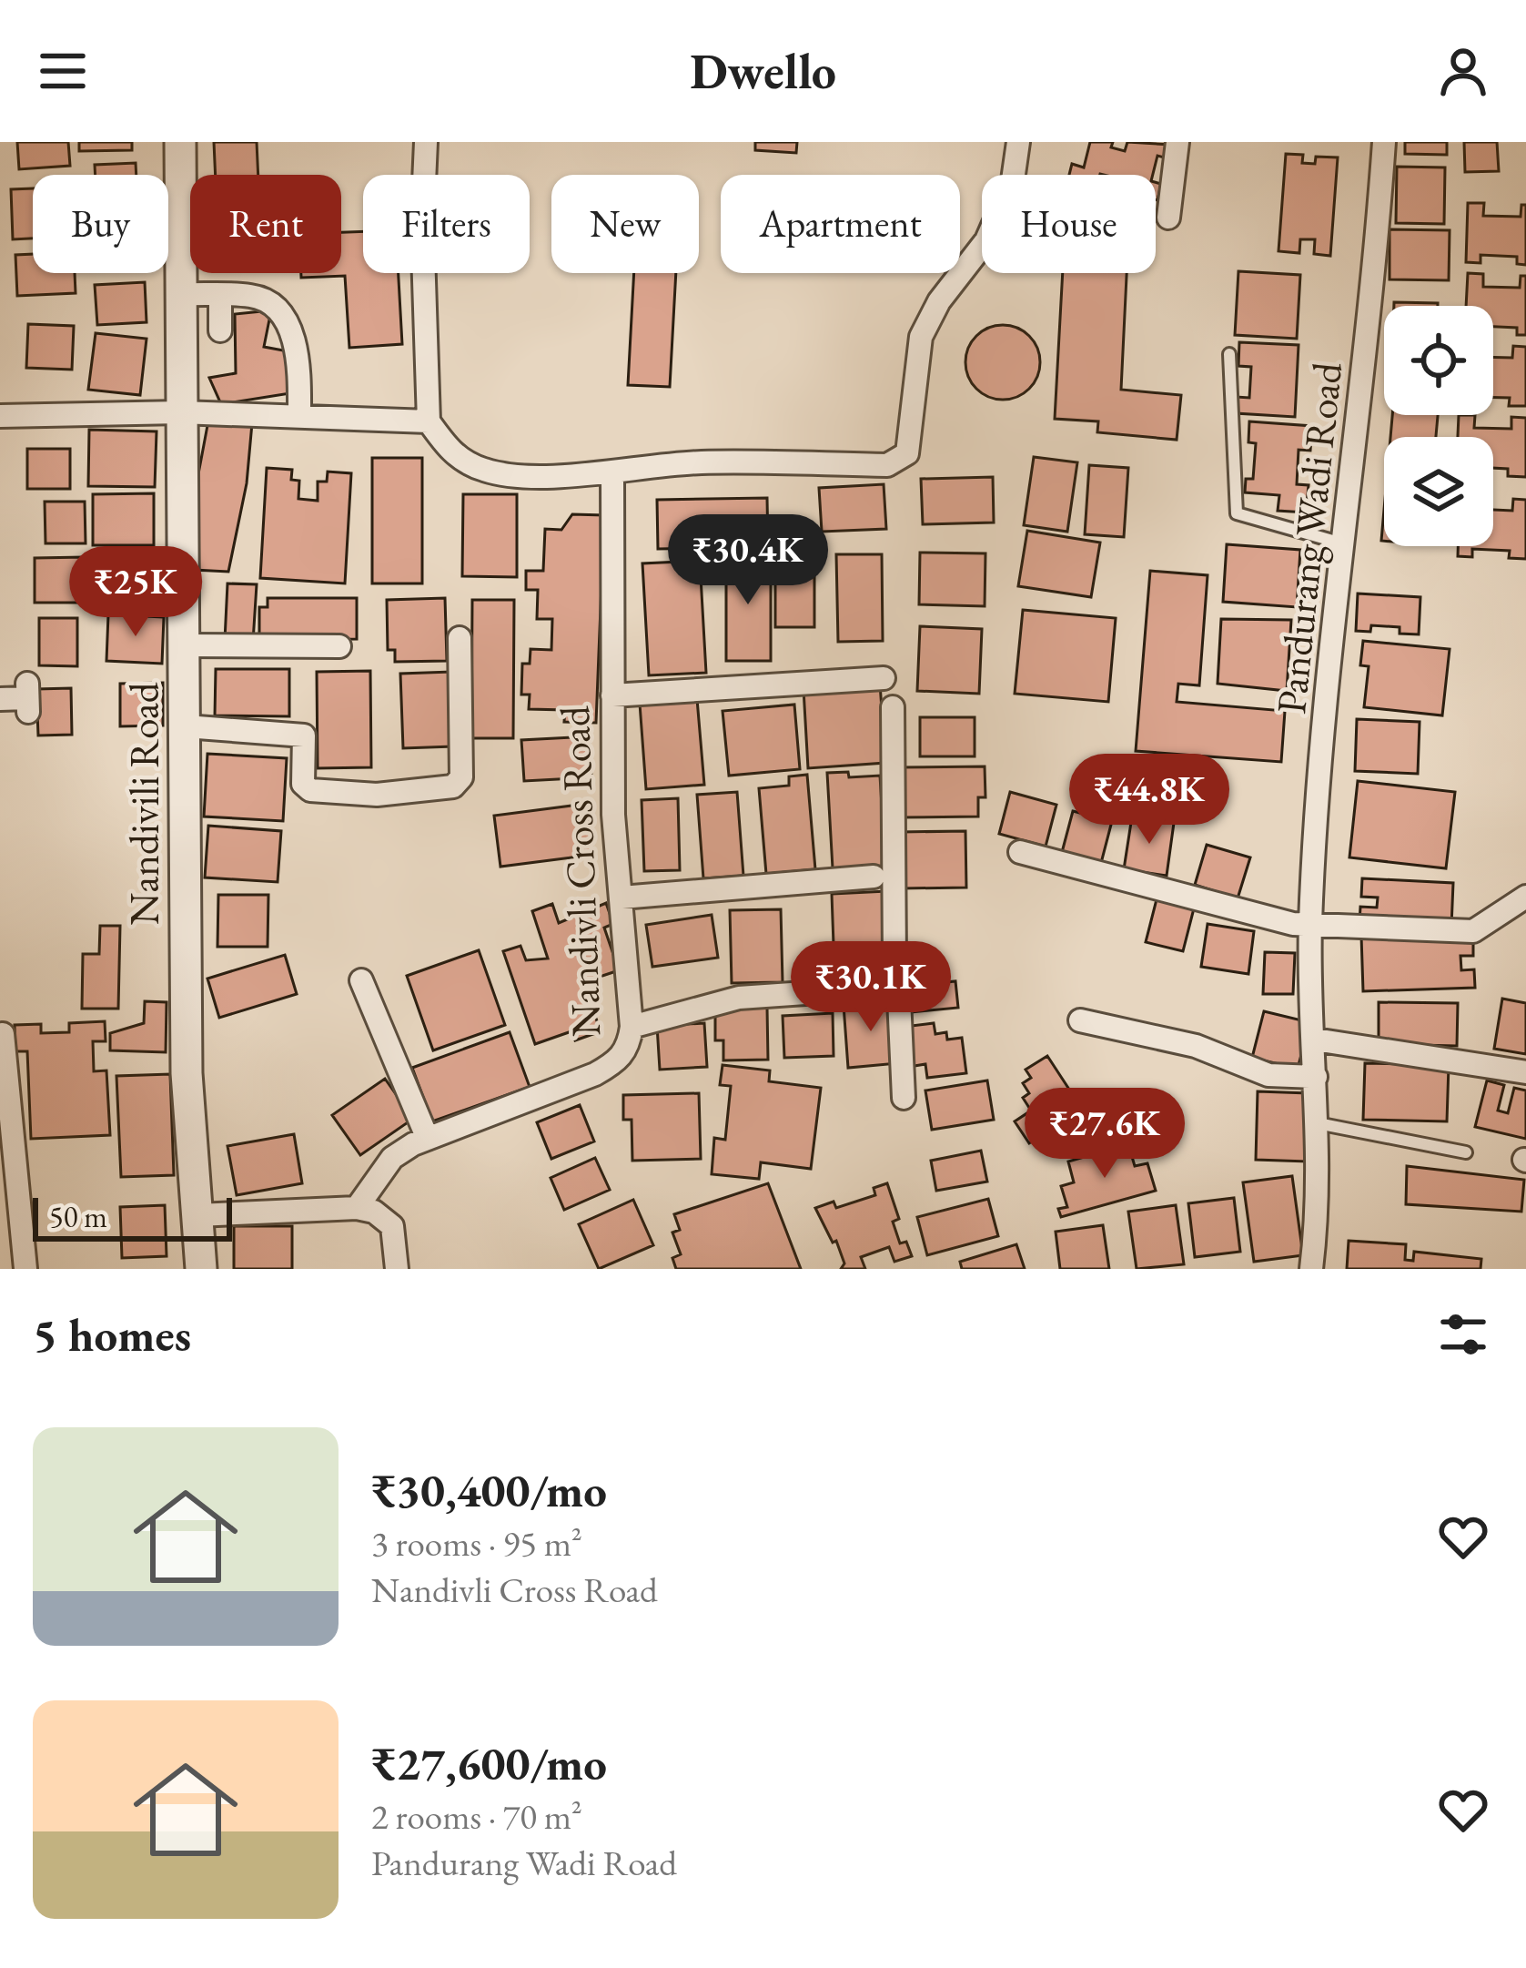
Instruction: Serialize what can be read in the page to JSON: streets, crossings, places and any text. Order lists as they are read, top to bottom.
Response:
{
  "streets": {
    "street": ["Pandurang Wadi Road", "Nandivili Road", "Nandivli Cross Road"]
  },
  "scale_bar": "50 m",
  "page": {
    "header": "Dwello",
    "chip": [
      "Buy",
      "Rent",
      "Filters",
      "New",
      "Apartment",
      "House"
    ],
    "price": [
      "₹30.4K",
      "₹25K",
      "₹44.8K",
      "₹30.1K",
      "₹27.6K"
    ],
    "scale": "50 m",
    "heading": "5 homes",
    "list": [
      {
        "name": "₹30,400/mo",
        "note": "3 rooms · 95 m² · Nandivli Cross Road"
      },
      {
        "name": "₹27,600/mo",
        "note": "2 rooms · 70 m² · Pandurang Wadi Road"
      }
    ]
  }
}
